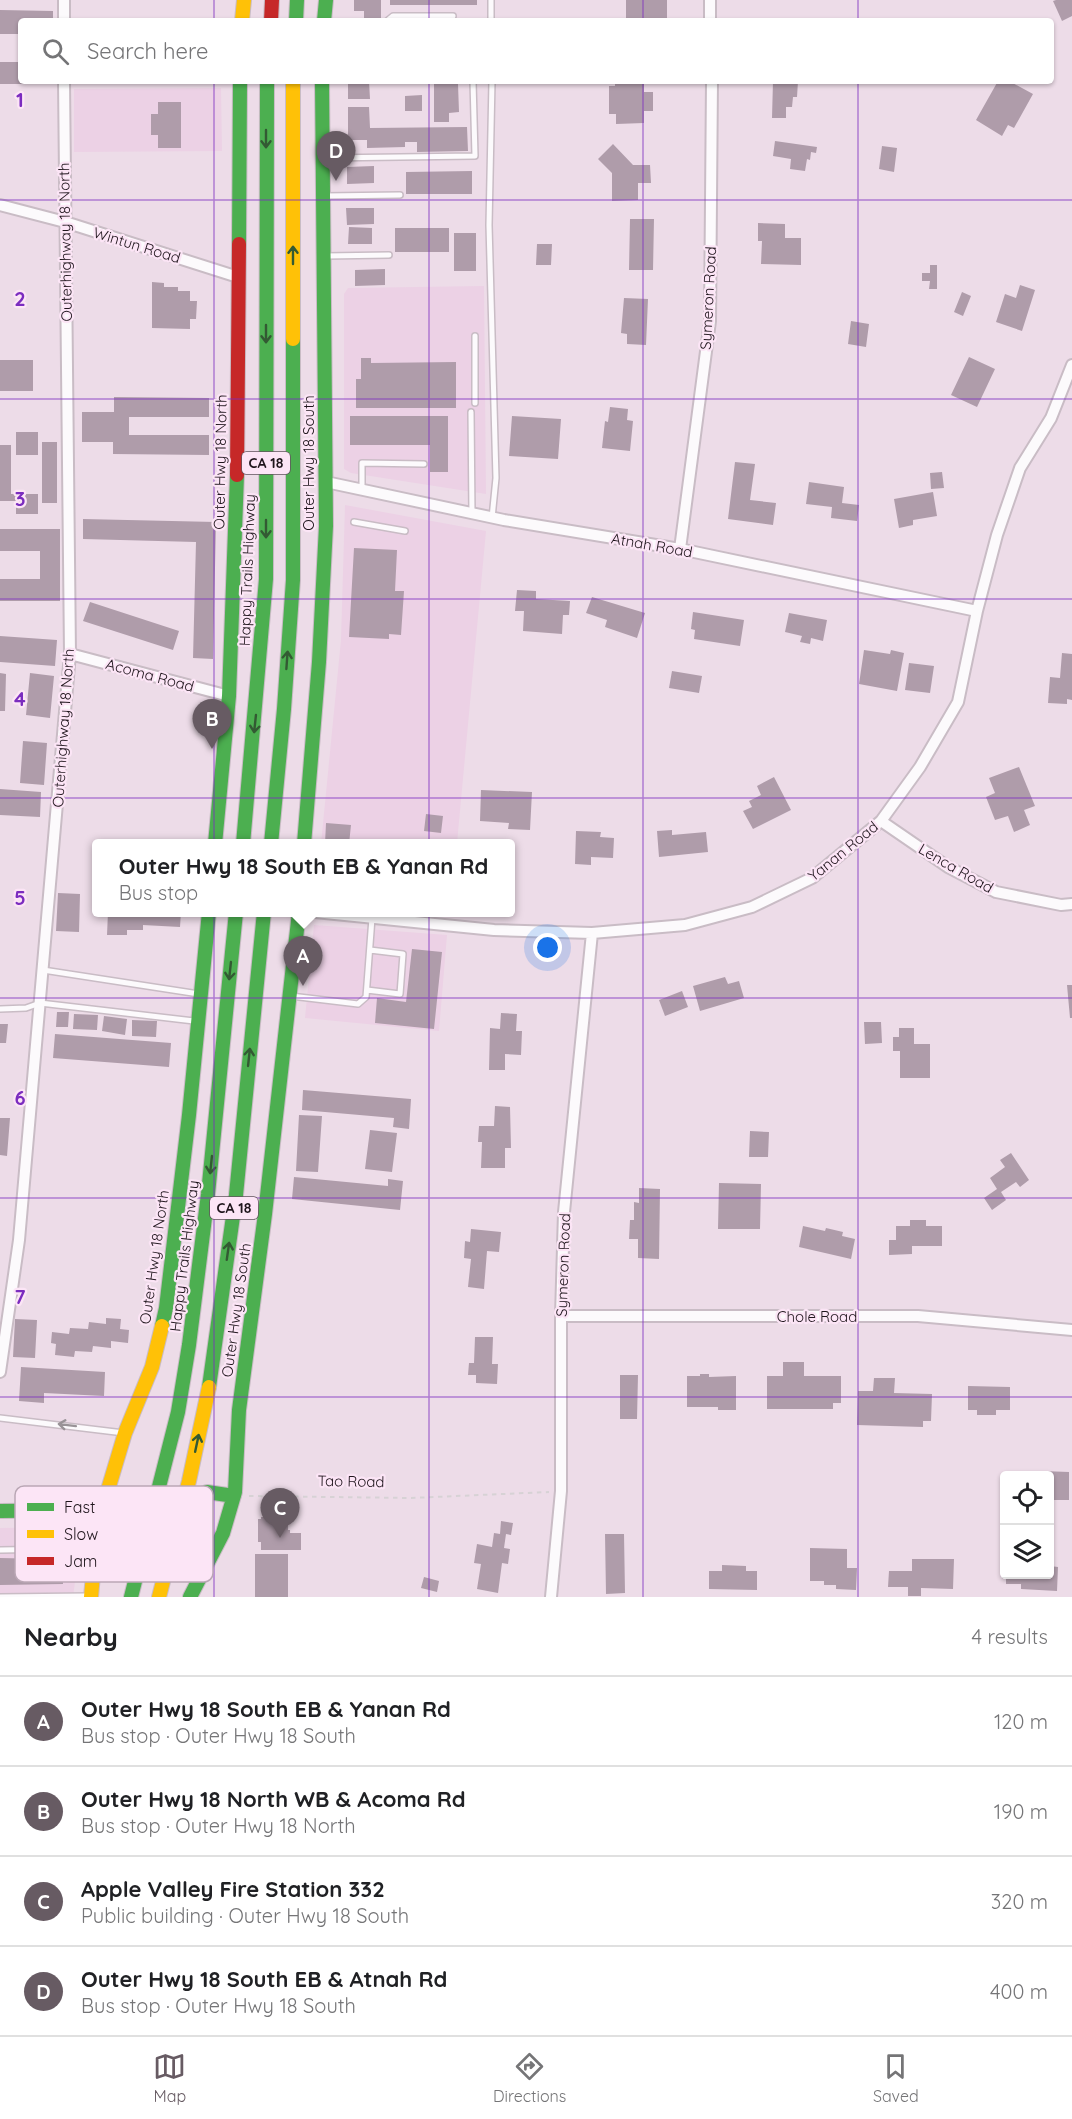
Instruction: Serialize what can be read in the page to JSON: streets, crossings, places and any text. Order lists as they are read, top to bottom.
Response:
{
  "streets": {
    "street": [
      "Outerhighway 18 North",
      "Wintun Road",
      "Symeron Road",
      "Outer Hwy 18 North",
      "CA 18",
      "Outer Hwy 18 South",
      "Atnah Road",
      "Happy Trails Highway",
      "Acoma Road",
      "Yanan Road",
      "Lenca Road",
      "Chole Road"
    ],
    "path": ["Tao Road"]
  },
  "crossings": [
    ["Outerhighway 18 North", "Wintun Road"],
    ["Outerhighway 18 North", "Acoma Road"],
    ["Wintun Road", "Outer Hwy 18 North"],
    ["Symeron Road", "Atnah Road"],
    ["Symeron Road", "Yanan Road"],
    ["Symeron Road", "Chole Road"],
    ["Symeron Road", "Tao Road"],
    ["Outer Hwy 18 North", "Acoma Road"],
    ["Outer Hwy 18 South", "Atnah Road"],
    ["Outer Hwy 18 South", "Tao Road"],
    ["Atnah Road", "Yanan Road"],
    ["Yanan Road", "Lenca Road"]
  ],
  "legend": ["Fast", "Slow", "Jam"],
  "page": {
    "search": "Search here",
    "pins": [
      "D",
      "B",
      "A",
      "C"
    ],
    "popup": ["Outer Hwy 18 South EB & Yanan Rd", "Bus stop"],
    "heading": ["Nearby", "4 results"],
    "list": [
      {
        "mark": "A",
        "name": "Outer Hwy 18 South EB & Yanan Rd",
        "note": "Bus stop · Outer Hwy 18 South",
        "value": "120 m"
      },
      {
        "mark": "B",
        "name": "Outer Hwy 18 North WB & Acoma Rd",
        "note": "Bus stop · Outer Hwy 18 North",
        "value": "190 m"
      },
      {
        "mark": "C",
        "name": "Apple Valley Fire Station 332",
        "note": "Public building · Outer Hwy 18 South",
        "value": "320 m"
      },
      {
        "mark": "D",
        "name": "Outer Hwy 18 South EB & Atnah Rd",
        "note": "Bus stop · Outer Hwy 18 South",
        "value": "400 m"
      }
    ],
    "nav": ["Map", "Directions", "Saved"]
  },
  "grid": {
    "rows": [
      "1",
      "2",
      "3",
      "4",
      "5",
      "6",
      "7"
    ]
  }
}
